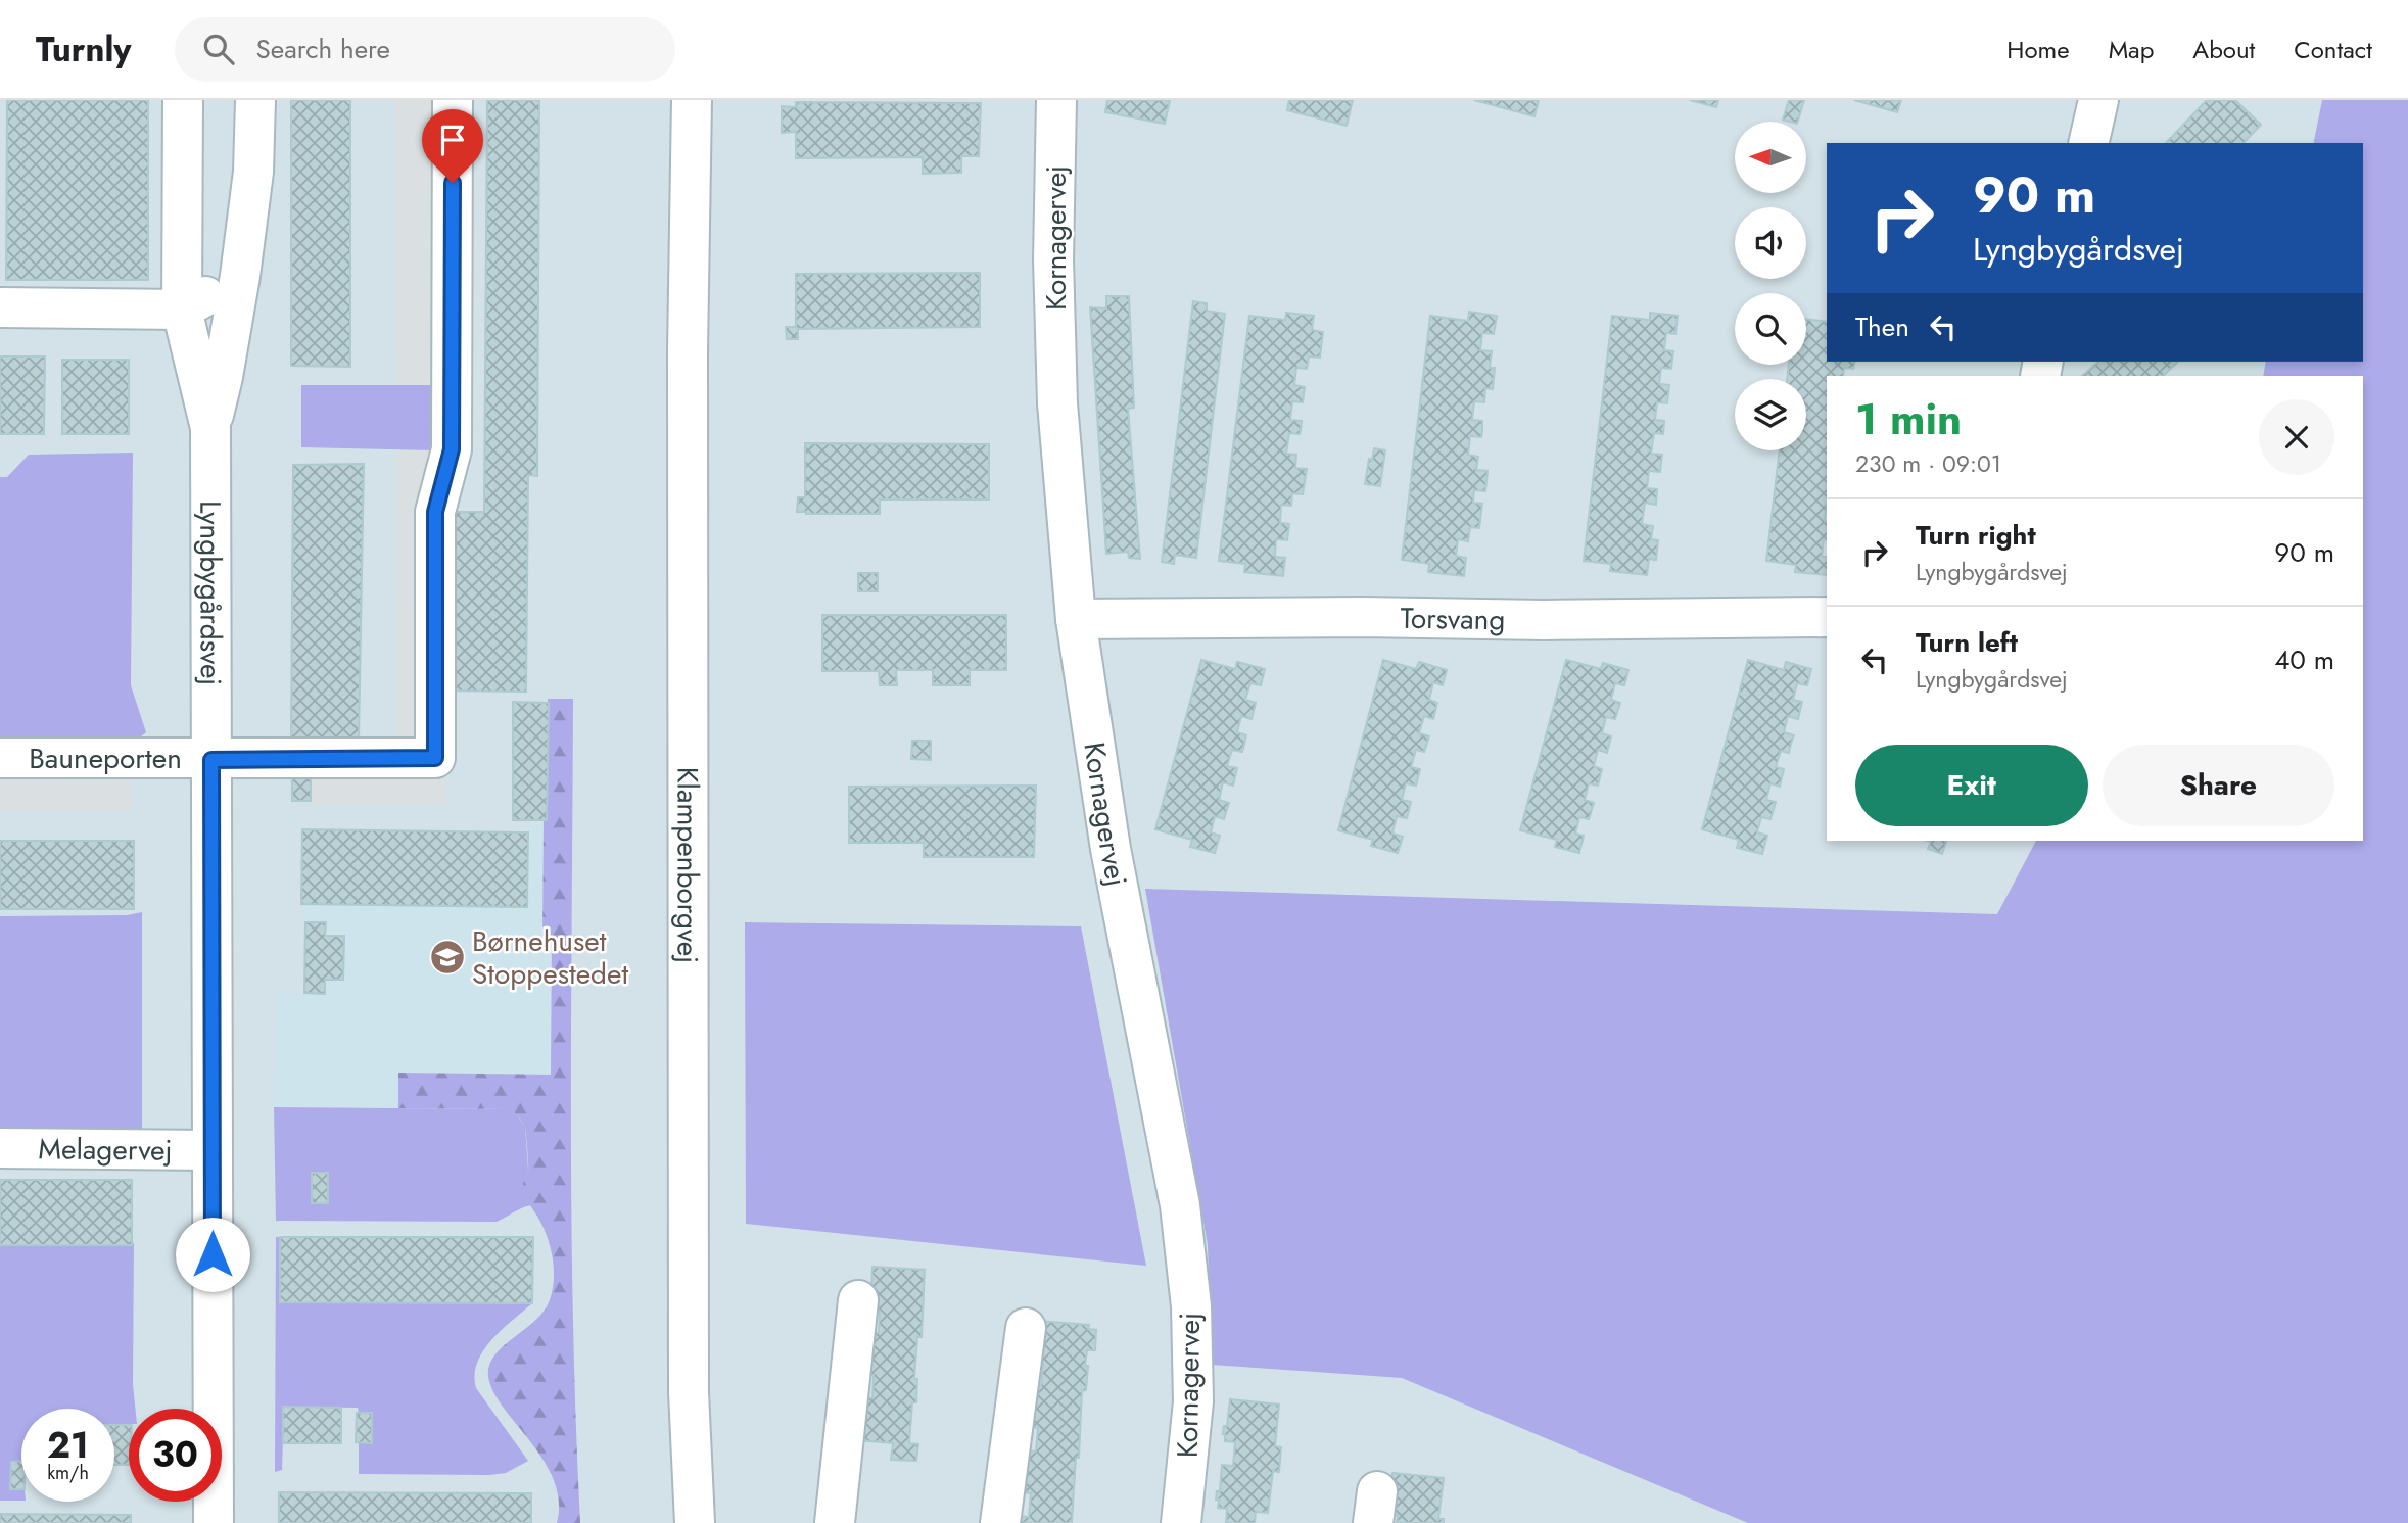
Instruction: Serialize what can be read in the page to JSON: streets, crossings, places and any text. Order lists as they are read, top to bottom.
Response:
{
  "streets": {
    "street": [
      "Kornagervej",
      "Lyngbygårdsvej",
      "Torsvang",
      "Bauneporten",
      "Klampenborgvej",
      "Melagervej"
    ]
  },
  "crossings": [
    ["Kornagervej", "Torsvang"],
    ["Lyngbygårdsvej", "Bauneporten"],
    ["Lyngbygårdsvej", "Melagervej"]
  ],
  "places": {
    "school or university": ["Børnehuset Stoppestedet"]
  },
  "north": "left",
  "page": {
    "header": "Turnly",
    "search": "Search here",
    "nav": [
      "Home",
      "Map",
      "About",
      "Contact"
    ],
    "turn": ["90 m", "Lyngbygårdsvej"],
    "then": "Then",
    "heading": ["1 min", "230 m · 09:01"],
    "list": [
      {
        "name": "Turn right",
        "note": "Lyngbygårdsvej",
        "value": "90 m"
      },
      {
        "name": "Turn left",
        "note": "Lyngbygårdsvej",
        "value": "40 m"
      }
    ],
    "buttons": ["Exit", "Share"],
    "speed": "21 km/h",
    "limit": "30"
  }
}
